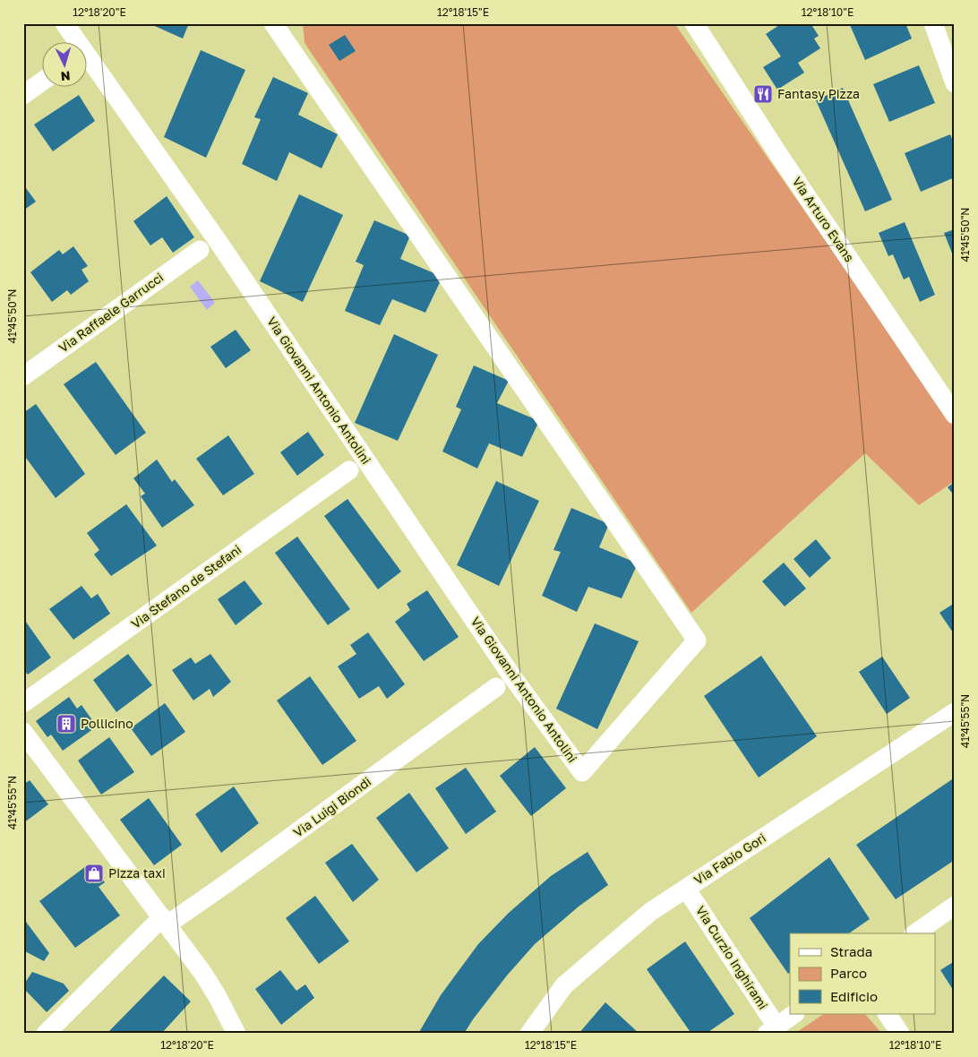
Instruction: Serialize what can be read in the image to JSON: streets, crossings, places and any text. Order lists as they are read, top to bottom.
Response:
{
  "streets": {
    "street": [
      "Via Arturo Evans",
      "Via Raffaele Garrucci",
      "Via Giovanni Antonio Antolini",
      "Via Stefano de Stefani",
      "Via Luigi Biondi",
      "Via Fabio Gori",
      "Via Curzio Inghirami"
    ]
  },
  "crossings": [
    ["Via Fabio Gori", "Via Curzio Inghirami"]
  ],
  "places": {
    "restaurant": ["Fantasy Pizza"],
    "building": ["Pollicino"],
    "shop": ["Pizza taxi"]
  },
  "legend": ["Strada", "Parco", "Edificio"],
  "north": "bottom",
  "coordinates": [
    "12°18'20\"E",
    "12°18'15\"E",
    "12°18'10\"E",
    "41°45'50\"N",
    "41°45'55\"N"
  ]
}
